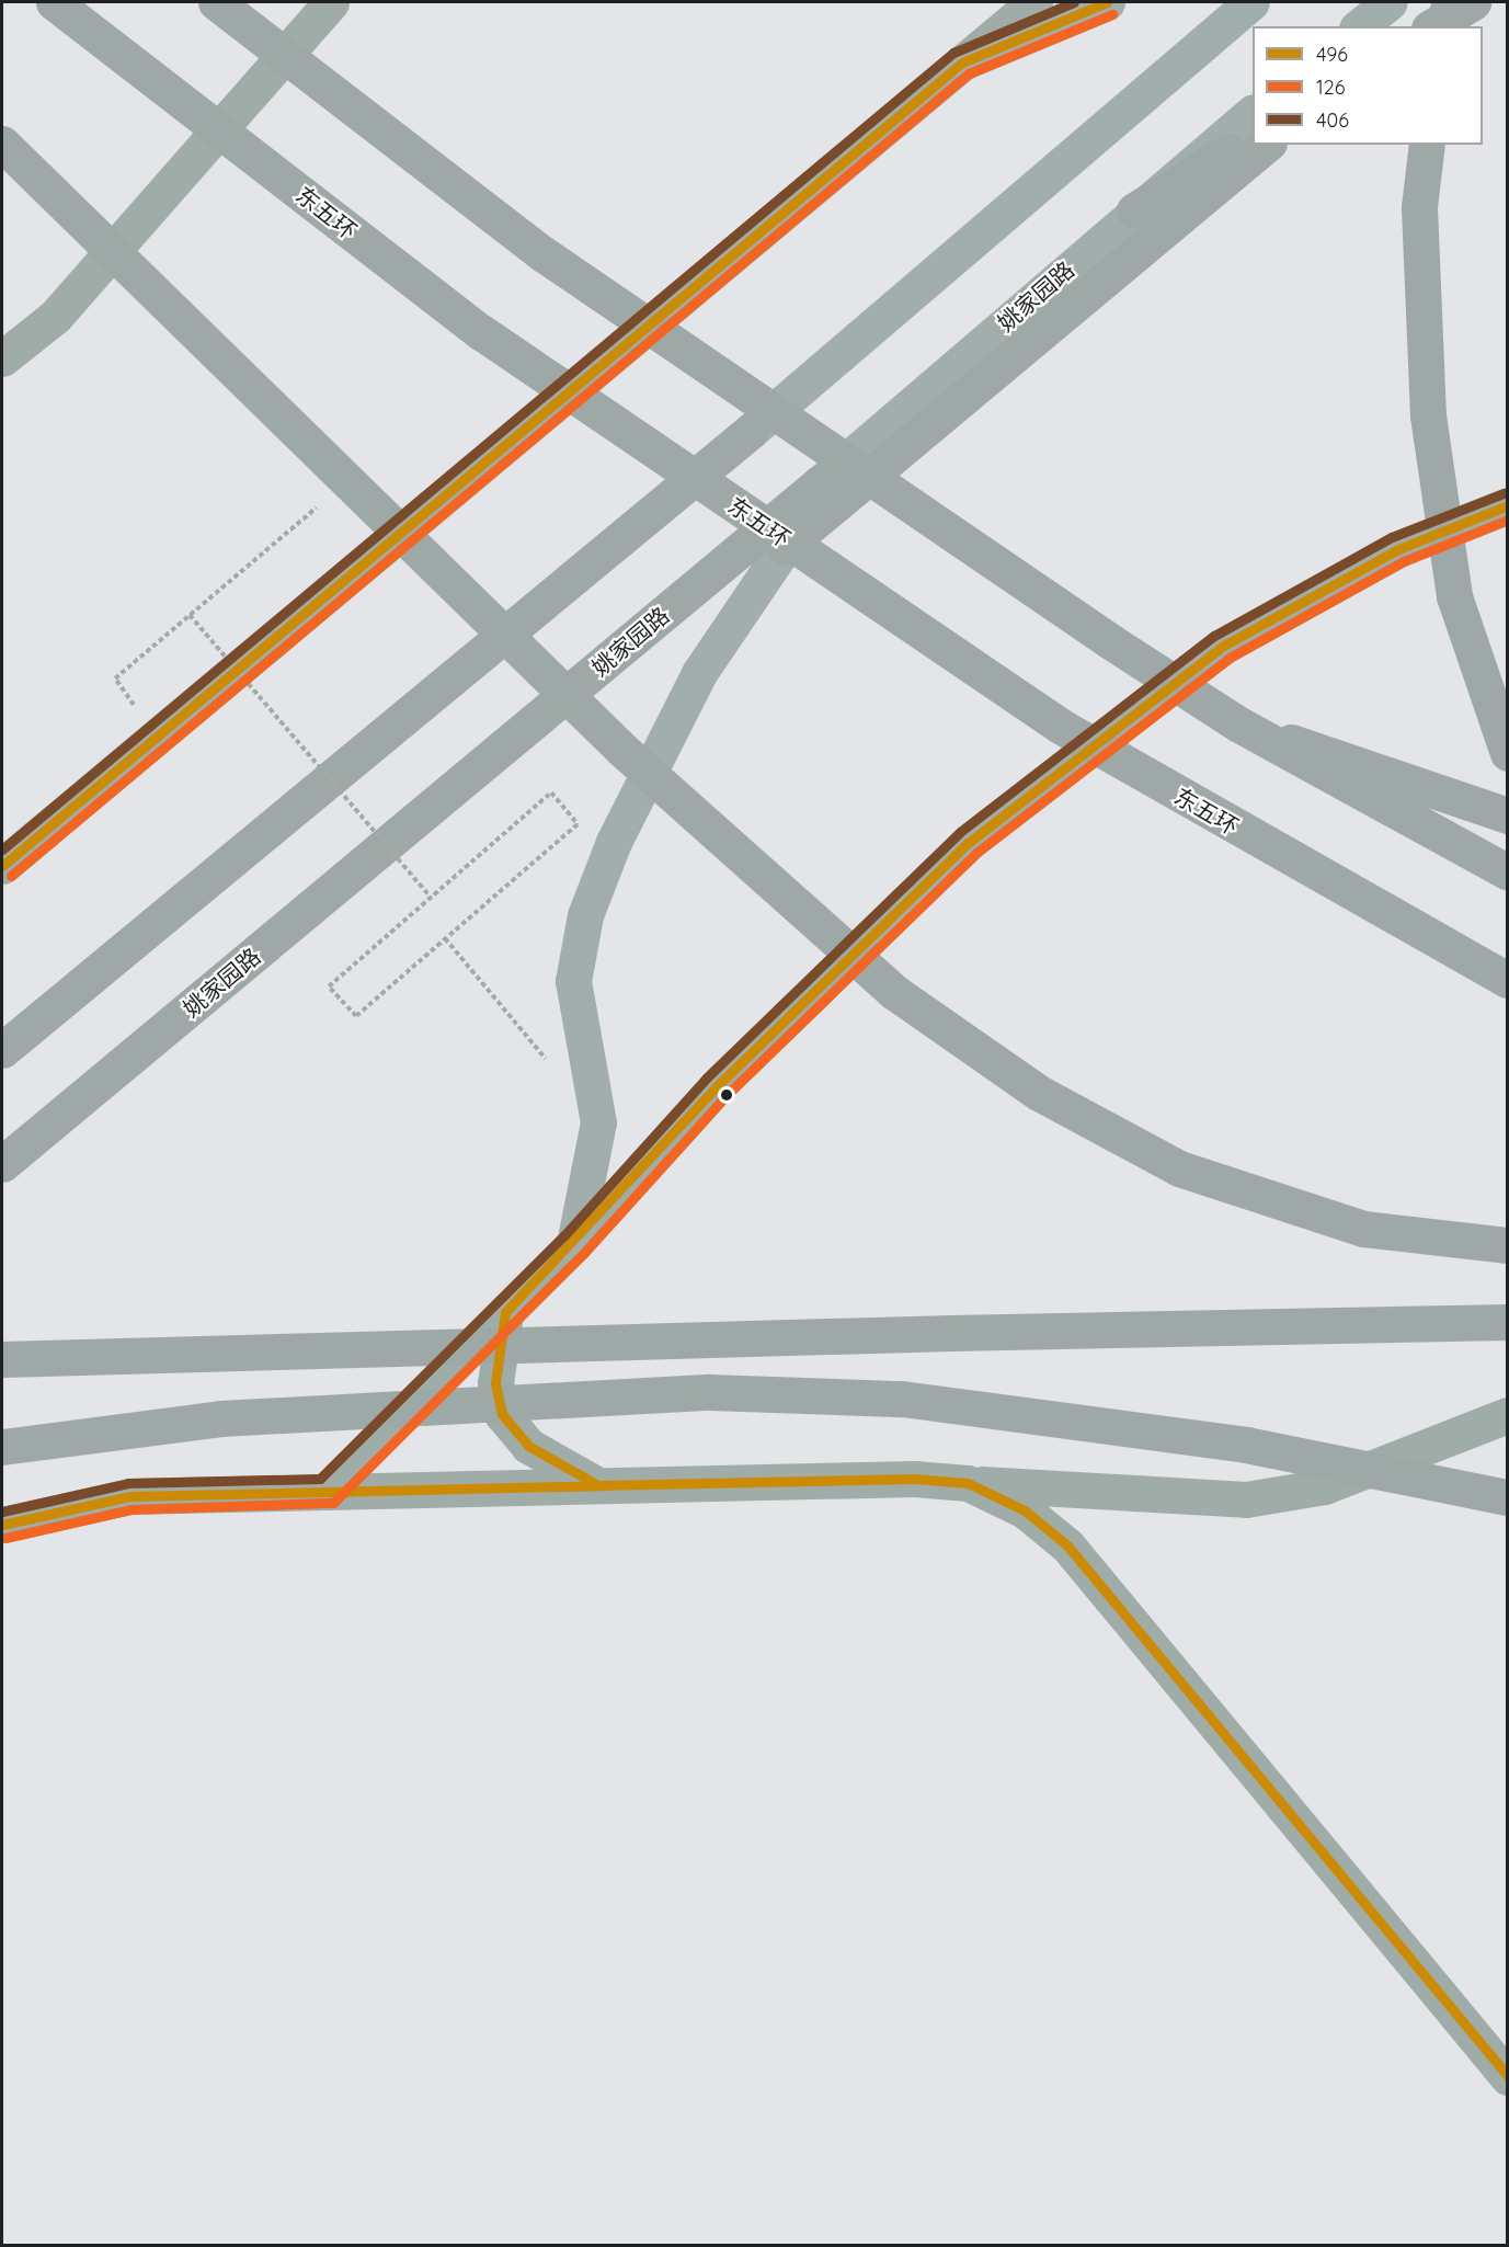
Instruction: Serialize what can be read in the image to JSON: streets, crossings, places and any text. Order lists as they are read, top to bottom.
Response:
{
  "streets": {
    "highway": ["东五环", "姚家园路"]
  },
  "lines": ["transit line 496", "transit line 406", "transit line 126"],
  "legend": ["496", "126", "406"]
}
